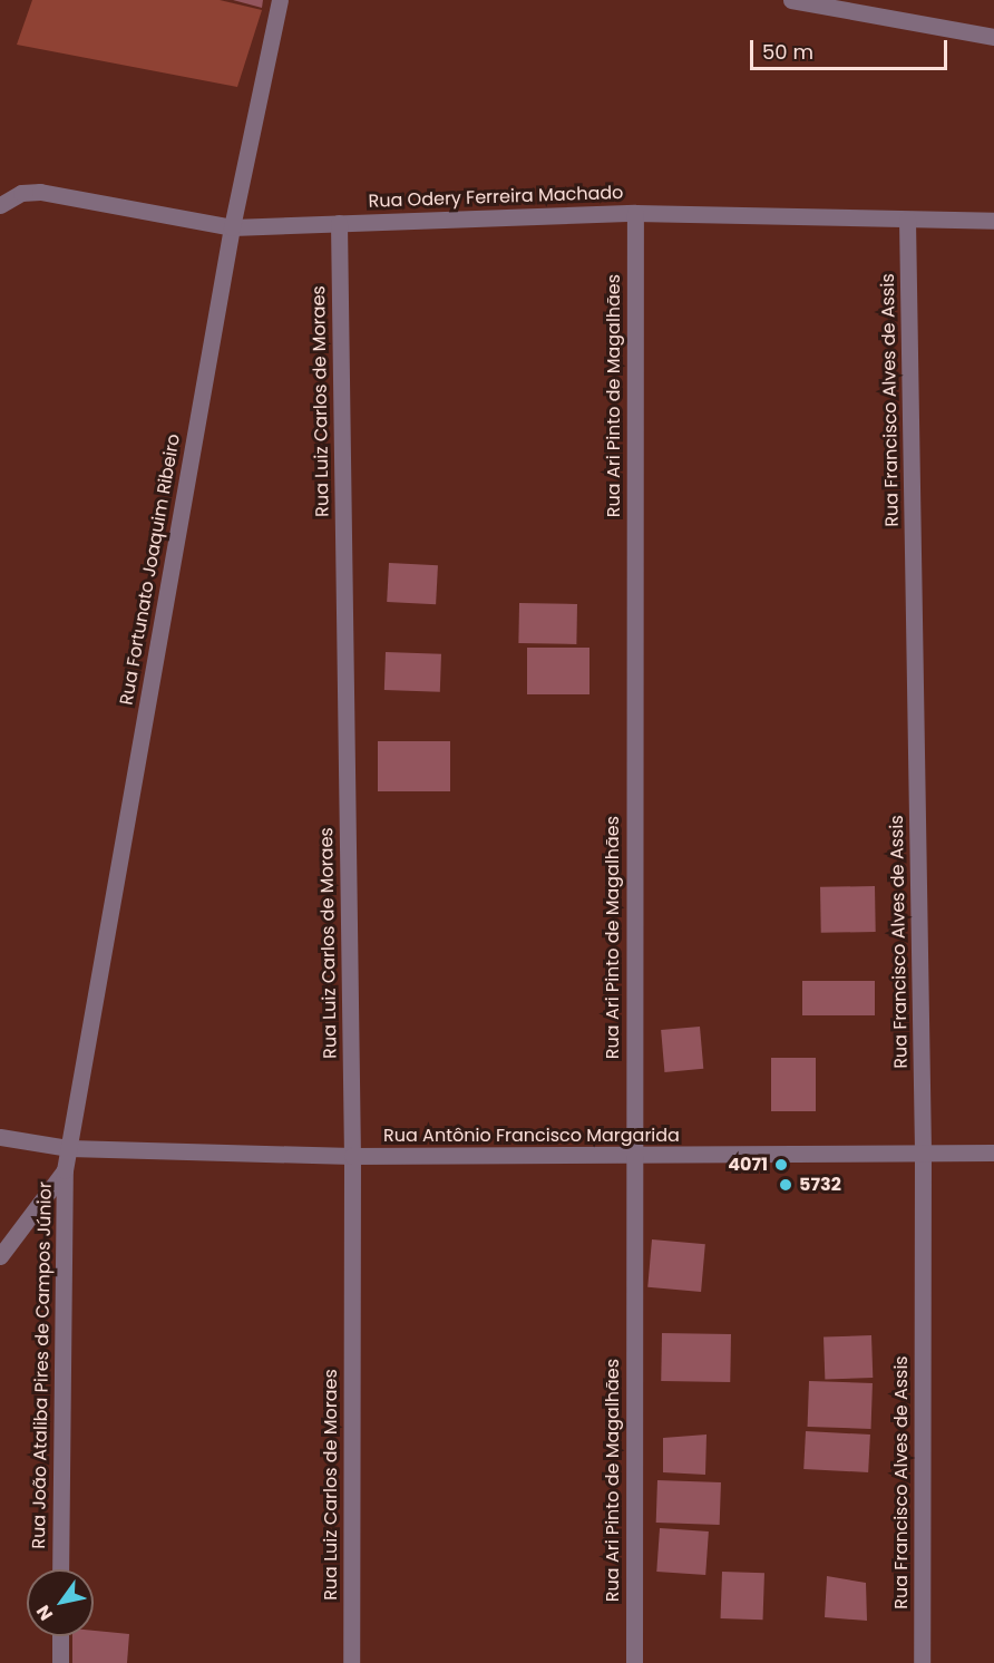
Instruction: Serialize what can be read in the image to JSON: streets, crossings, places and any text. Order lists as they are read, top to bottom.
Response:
{
  "streets": {
    "street": [
      "Rua Odery Ferreira Machado",
      "Rua Ari Pinto de Magalhães",
      "Rua Francisco Alves de Assis",
      "Rua Luiz Carlos de Moraes",
      "Rua Fortunato Joaquim Ribeiro",
      "Rua Antônio Francisco Margarida",
      "Rua João Ataliba Pires de Campos Júnior"
    ]
  },
  "crossings": [
    ["Rua Odery Ferreira Machado", "Rua Ari Pinto de Magalhães"],
    ["Rua Odery Ferreira Machado", "Rua Francisco Alves de Assis"],
    ["Rua Odery Ferreira Machado", "Rua Luiz Carlos de Moraes"],
    ["Rua Odery Ferreira Machado", "Rua Fortunato Joaquim Ribeiro"],
    ["Rua Ari Pinto de Magalhães", "Rua Antônio Francisco Margarida"],
    ["Rua Francisco Alves de Assis", "Rua Antônio Francisco Margarida"],
    ["Rua Luiz Carlos de Moraes", "Rua Antônio Francisco Margarida"],
    ["Rua Fortunato Joaquim Ribeiro", "Rua Antônio Francisco Margarida"],
    ["Rua Fortunato Joaquim Ribeiro", "Rua João Ataliba Pires de Campos Júnior"],
    ["Rua Antônio Francisco Margarida", "Rua João Ataliba Pires de Campos Júnior"]
  ],
  "places": ["4071", "5732"],
  "scale_bar": "50 m",
  "north": "bottom left"
}
